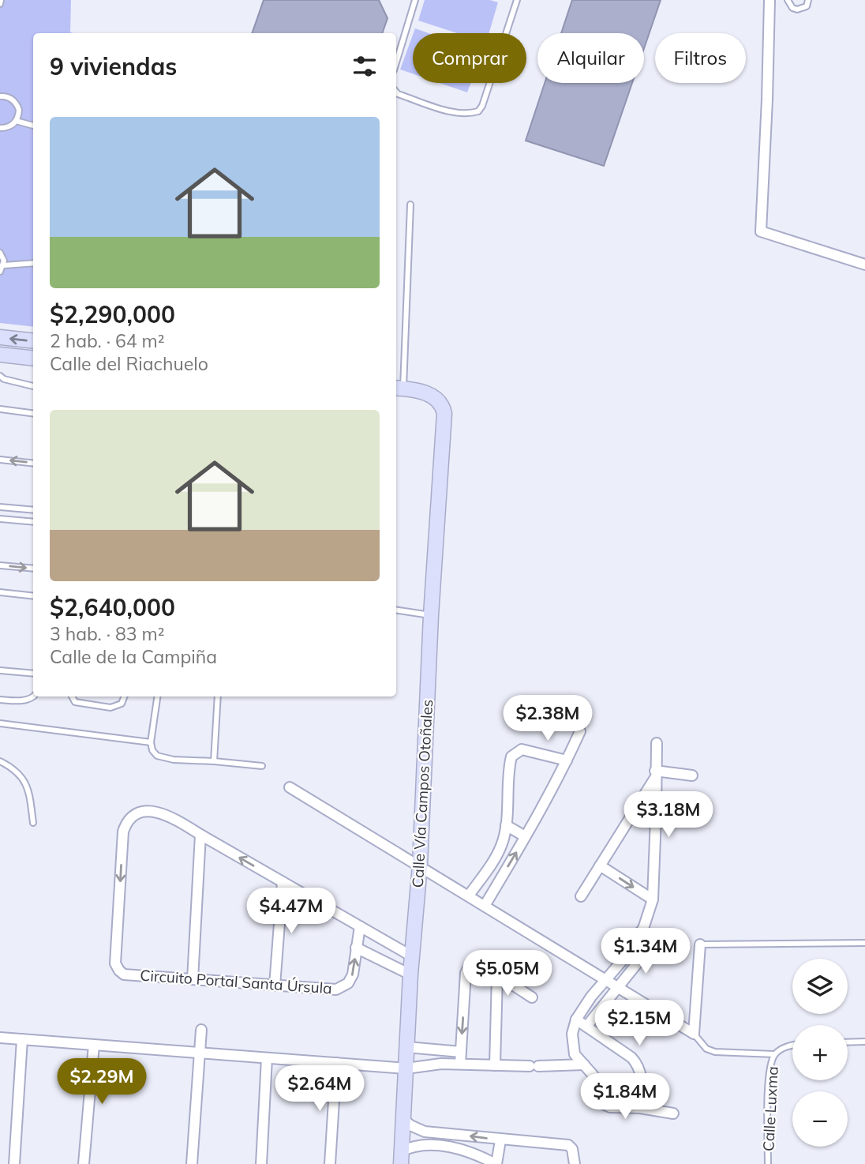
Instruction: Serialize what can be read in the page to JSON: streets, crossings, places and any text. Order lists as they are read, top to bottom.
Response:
{
  "streets": {
    "street": ["Calle Vía Campos Otoñales", "Circuito Portal Santa Úrsula"],
    "lane": ["Calle Luxma"]
  },
  "crossings": [
    ["Calle Vía Campos Otoñales", "Circuito Portal Santa Úrsula"]
  ],
  "page": {
    "chip": ["Comprar", "Alquilar", "Filtros"],
    "heading": "9 viviendas",
    "list": [
      {
        "name": "$2,290,000",
        "note": "2 hab. · 64 m² · Calle del Riachuelo"
      },
      {
        "name": "$2,640,000",
        "note": "3 hab. · 83 m² · Calle de la Campiña"
      }
    ],
    "price": [
      "$2.38M",
      "$3.18M",
      "$4.47M",
      "$1.34M",
      "$5.05M",
      "$2.15M",
      "$2.29M",
      "$2.64M",
      "$1.84M"
    ],
    "map_buttons": ["+", "−"]
  }
}
